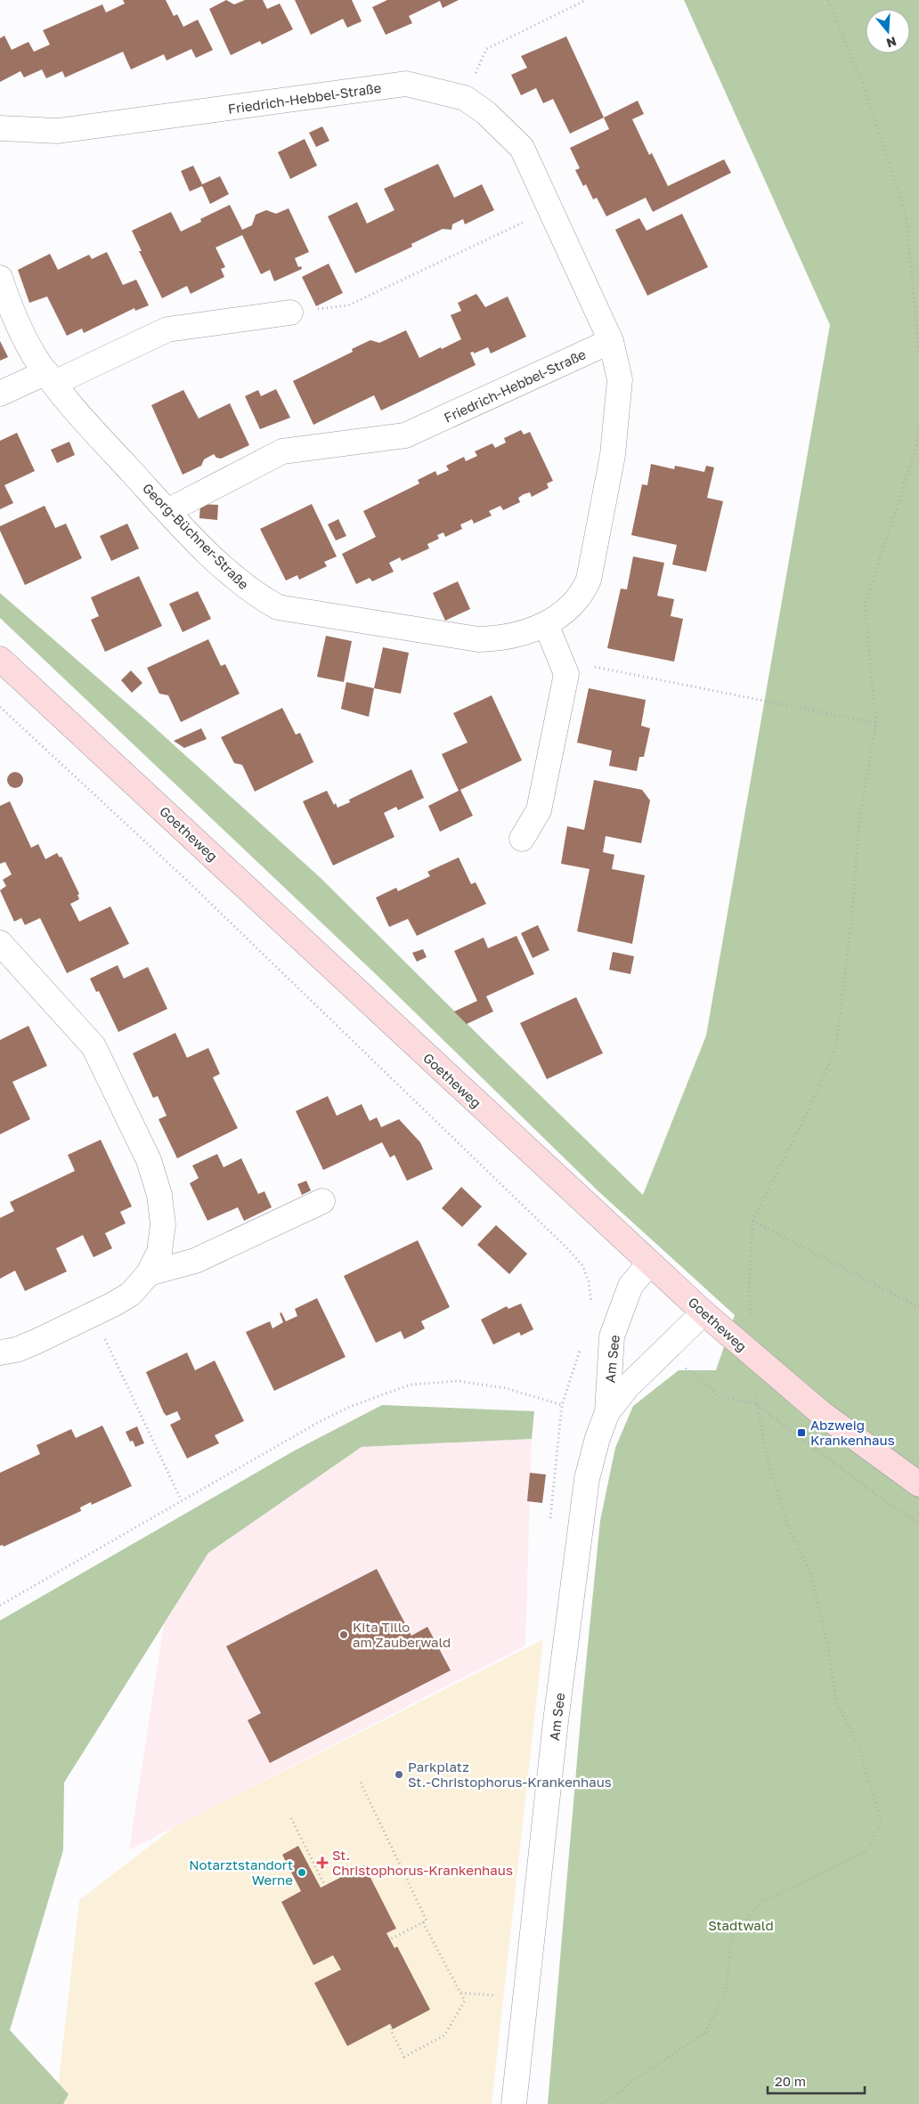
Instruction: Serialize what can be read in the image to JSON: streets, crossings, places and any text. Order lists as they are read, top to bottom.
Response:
{
  "streets": {
    "street": [
      "Friedrich-Hebbel-Straße",
      "Georg-Büchner-Straße",
      "Goetheweg",
      "Am See"
    ]
  },
  "crossings": [
    ["Friedrich-Hebbel-Straße", "Georg-Büchner-Straße"],
    ["Goetheweg", "Am See"]
  ],
  "parks": ["Stadtwald"],
  "places": {
    "transit": ["Abzweig Krankenhaus"],
    "other": ["Kita Tillo am Zauberwald", "Parkplatz St.-Christophorus-Krankenhaus", "Notarztstandort Werne"],
    "health": ["St. Christophorus-Krankenhaus"]
  },
  "scale_bar": "20 m",
  "north": "bottom"
}
